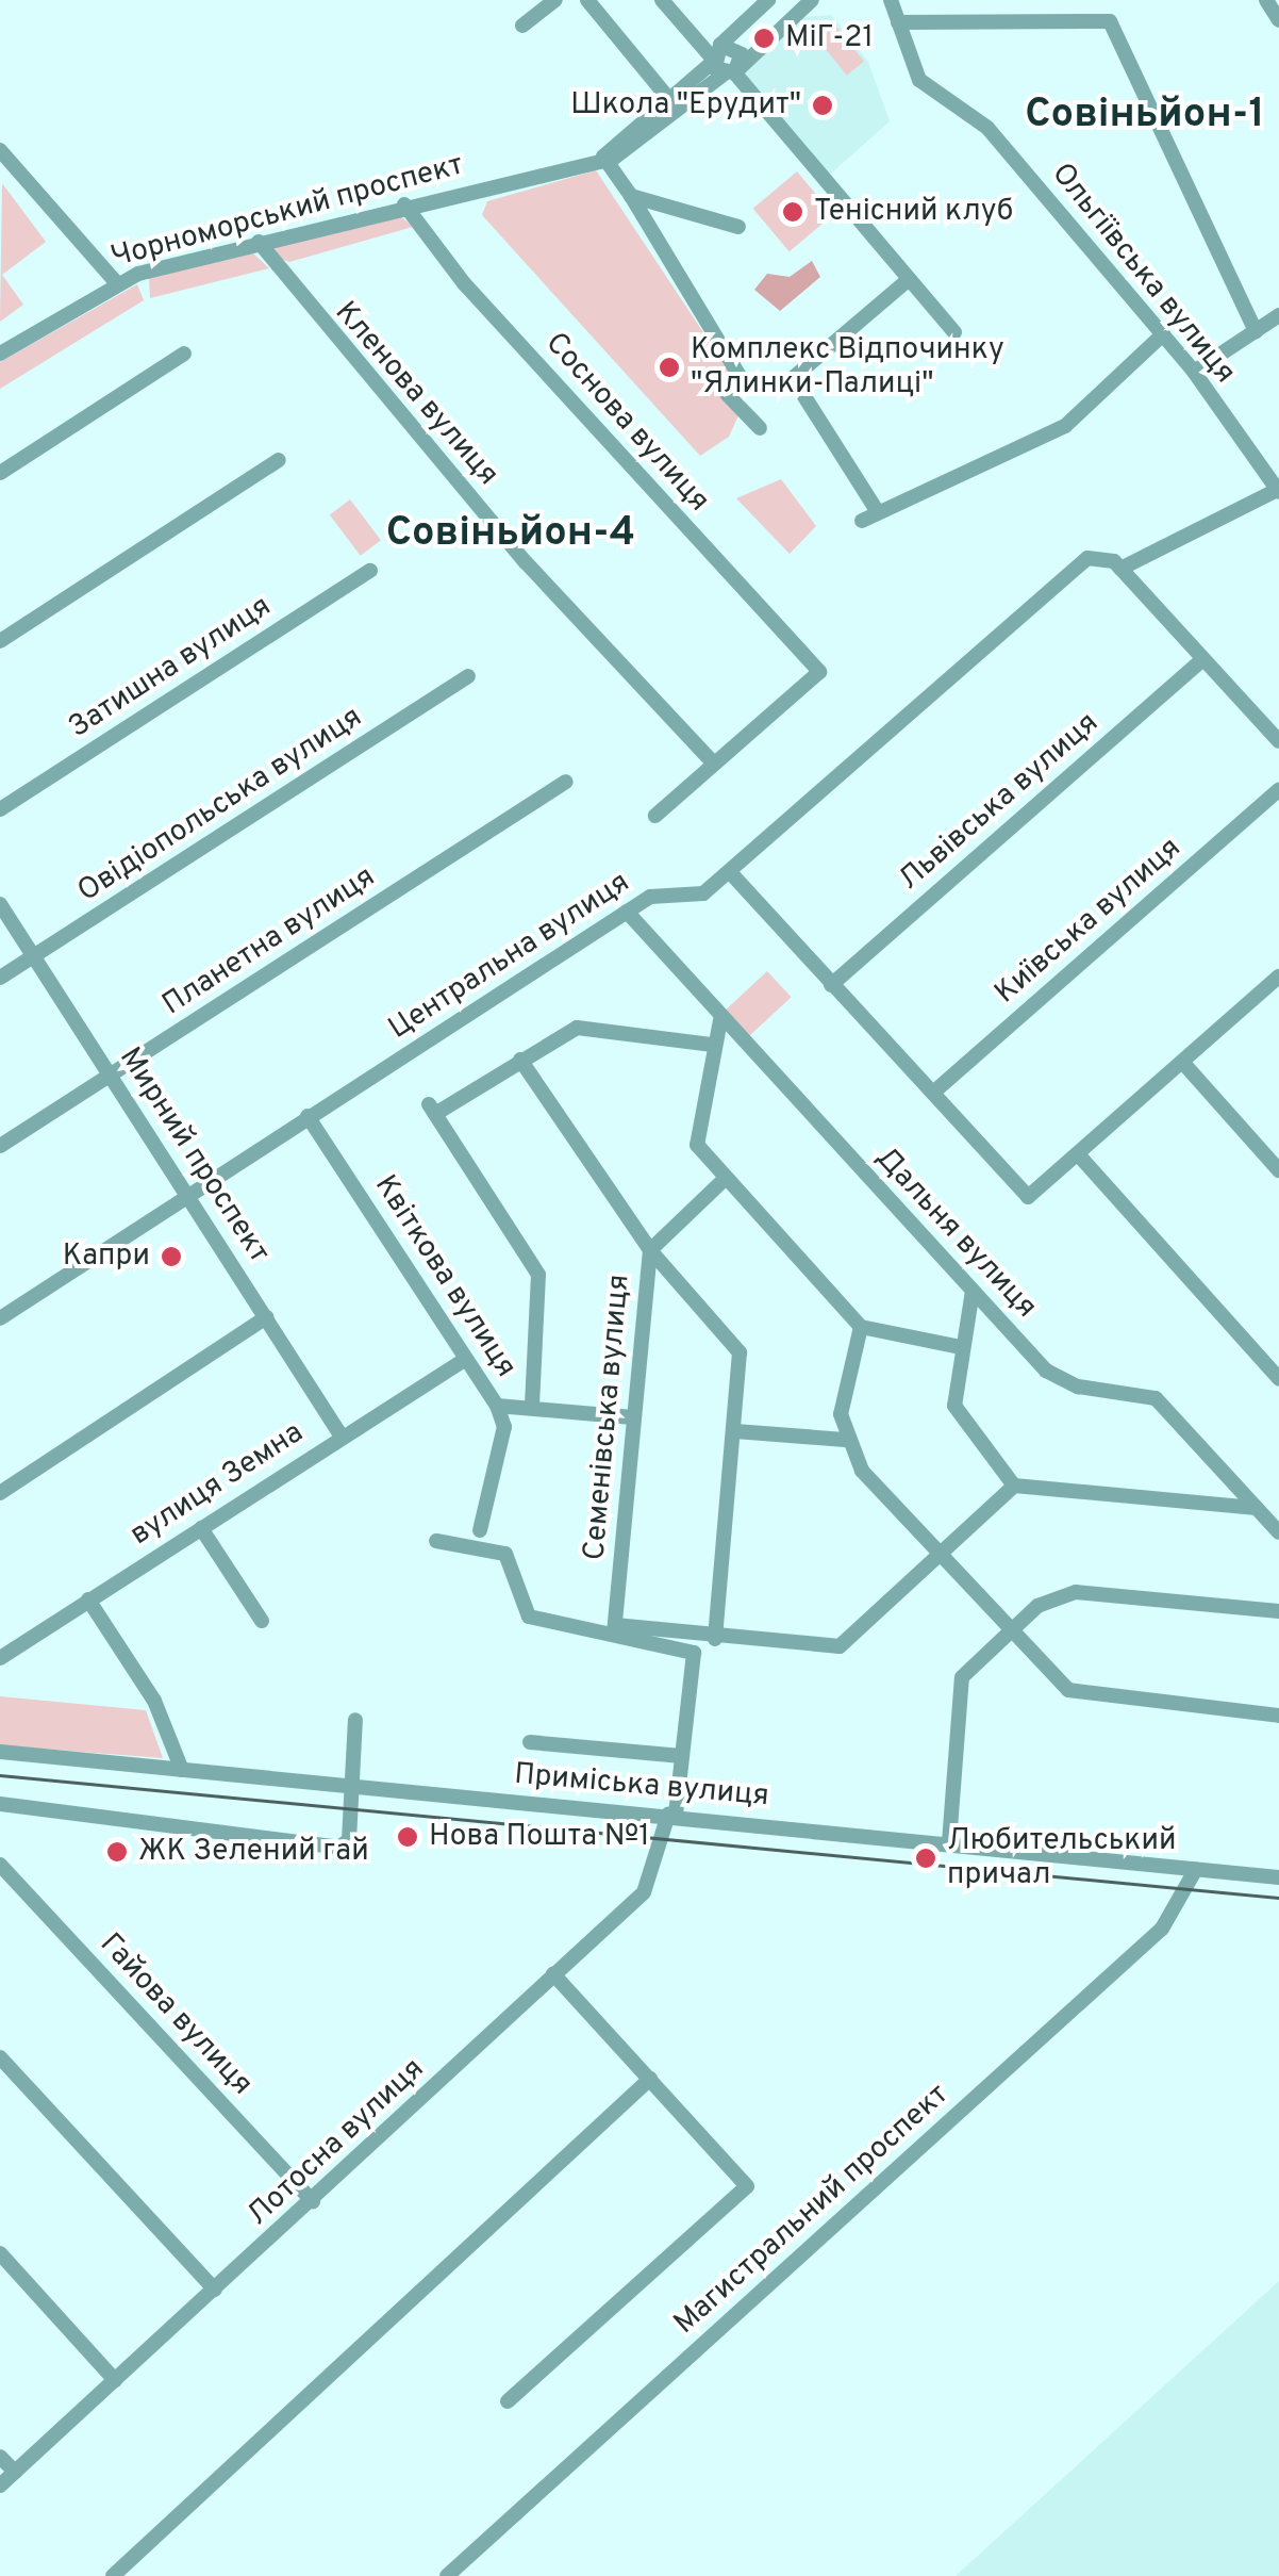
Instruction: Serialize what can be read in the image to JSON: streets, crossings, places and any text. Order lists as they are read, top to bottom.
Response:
{
  "streets": {
    "street": [
      "Чорноморський проспект",
      "Ольгіївська вулиця",
      "Кленова вулиця",
      "Соснова вулиця",
      "Затишна вулиця",
      "Львівська вулиця",
      "Овідіопольська вулиця",
      "Київська вулиця",
      "Планетна вулиця",
      "Центральна вулиця",
      "Мирний проспект",
      "Дальня вулиця",
      "Квіткова вулиця",
      "Семенівська вулиця",
      "вулиця Земна",
      "Приміська вулиця",
      "Гайова вулиця",
      "Лотосна вулиця",
      "Магистральний проспект"
    ]
  },
  "crossings": [
    ["Чорноморський проспект", "Кленова вулиця"],
    ["Чорноморський проспект", "Соснова вулиця"],
    ["Кленова вулиця", "Соснова вулиця"],
    ["Овідіопольська вулиця", "Мирний проспект"],
    ["Планетна вулиця", "Мирний проспект"],
    ["Центральна вулиця", "Мирний проспект"],
    ["Центральна вулиця", "Дальня вулиця"],
    ["Центральна вулиця", "Квіткова вулиця"],
    ["Мирний проспект", "вулиця Земна"],
    ["Квіткова вулиця", "Семенівська вулиця"],
    ["Квіткова вулиця", "вулиця Земна"],
    ["Приміська вулиця", "Лотосна вулиця"],
    ["Приміська вулиця", "Магистральний проспект"],
    ["Гайова вулиця", "Лотосна вулиця"]
  ],
  "districts": ["Совіньйон-1", "Совіньйон-4"],
  "places": [
    "МіГ-21",
    "Школа \"Ерудит\"",
    "Тенісний клуб",
    "Комплекс Відпочинку \"Ялинки-Палиці\"",
    "Капри",
    "Нова Пошта №1",
    "ЖК Зелений гай",
    "Любительський причал"
  ]
}
